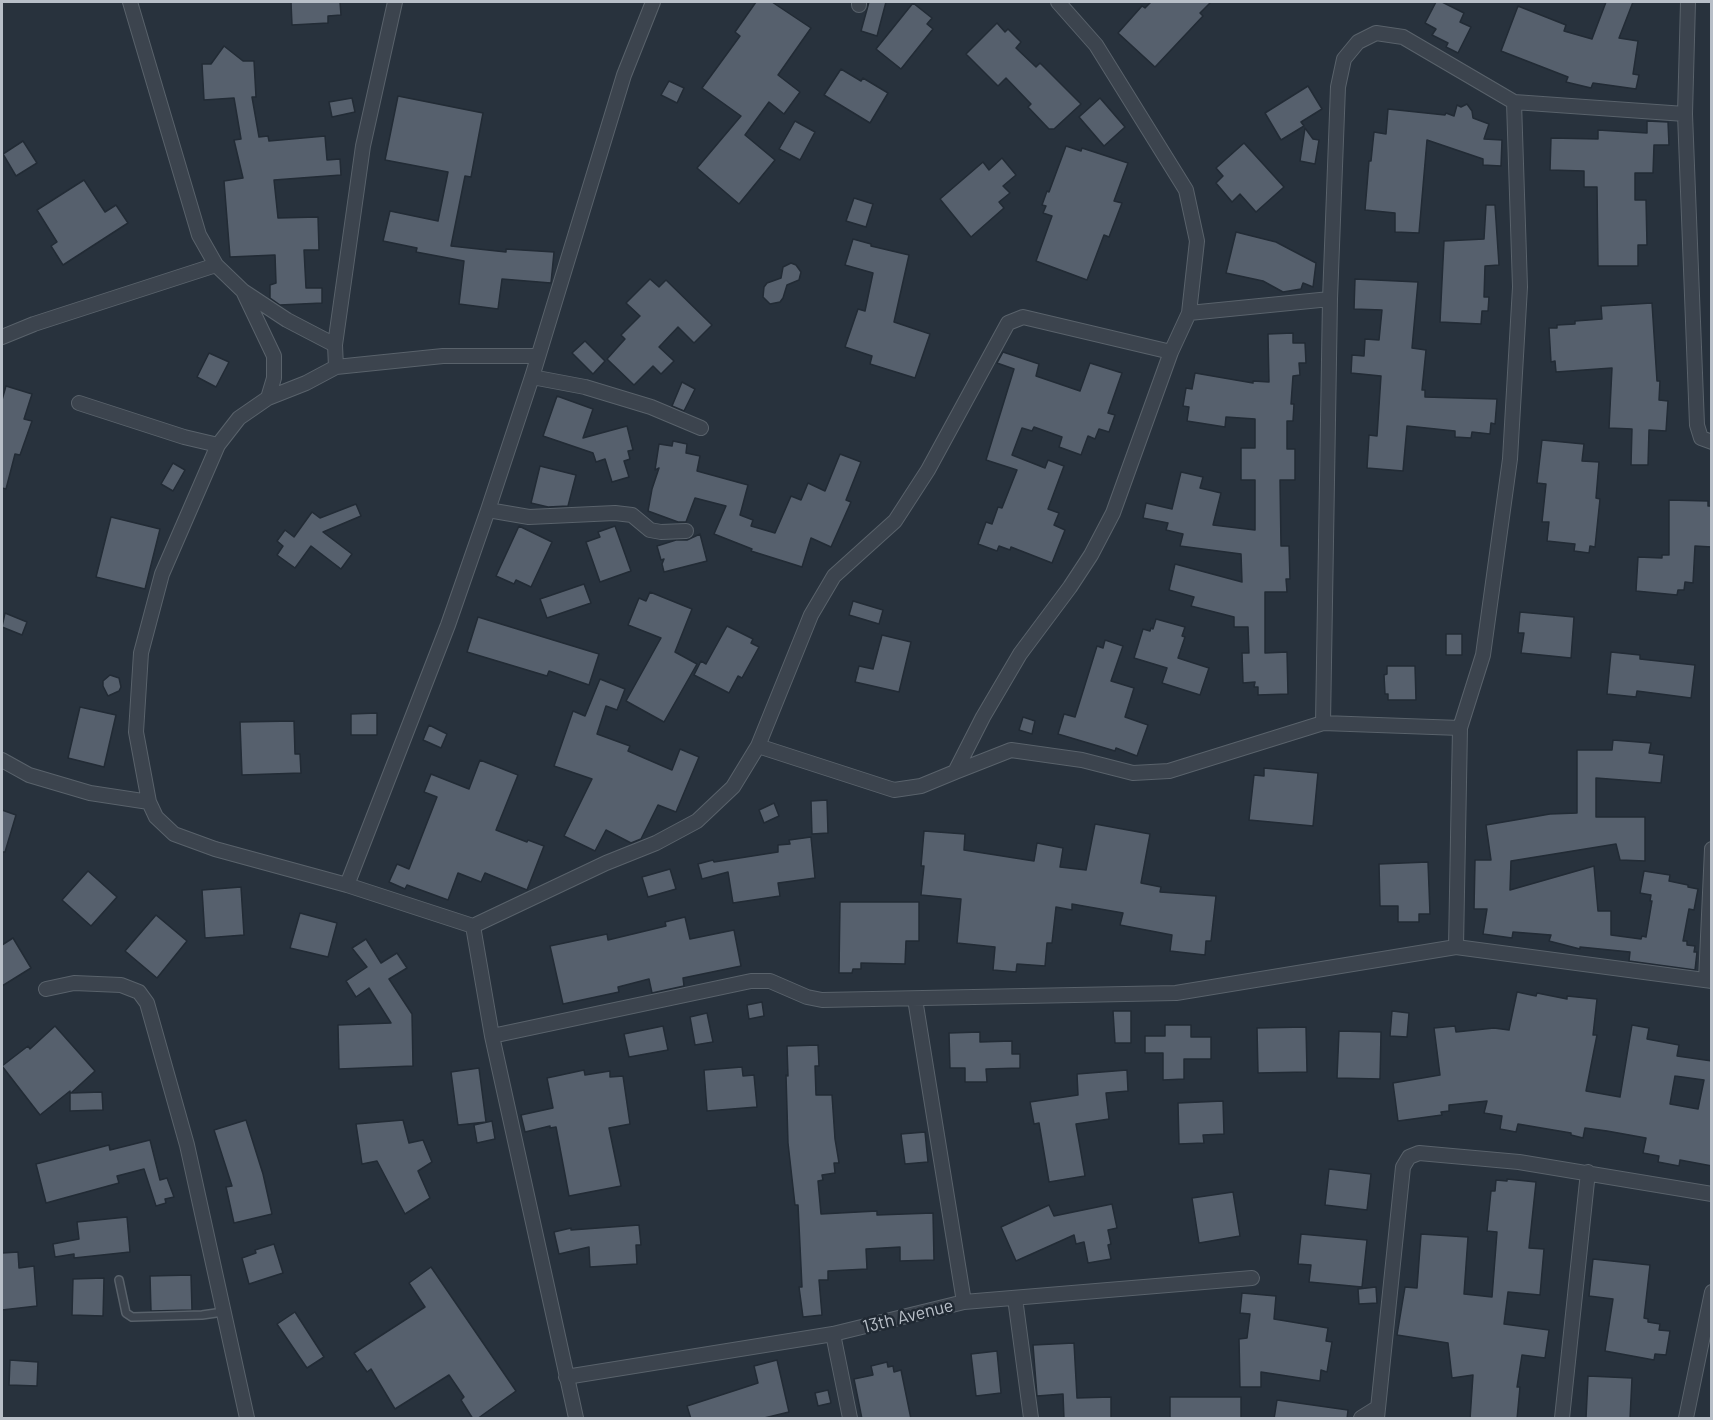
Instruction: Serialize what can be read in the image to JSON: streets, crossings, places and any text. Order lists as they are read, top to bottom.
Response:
{
  "streets": {
    "street": ["13th Avenue"]
  }
}
